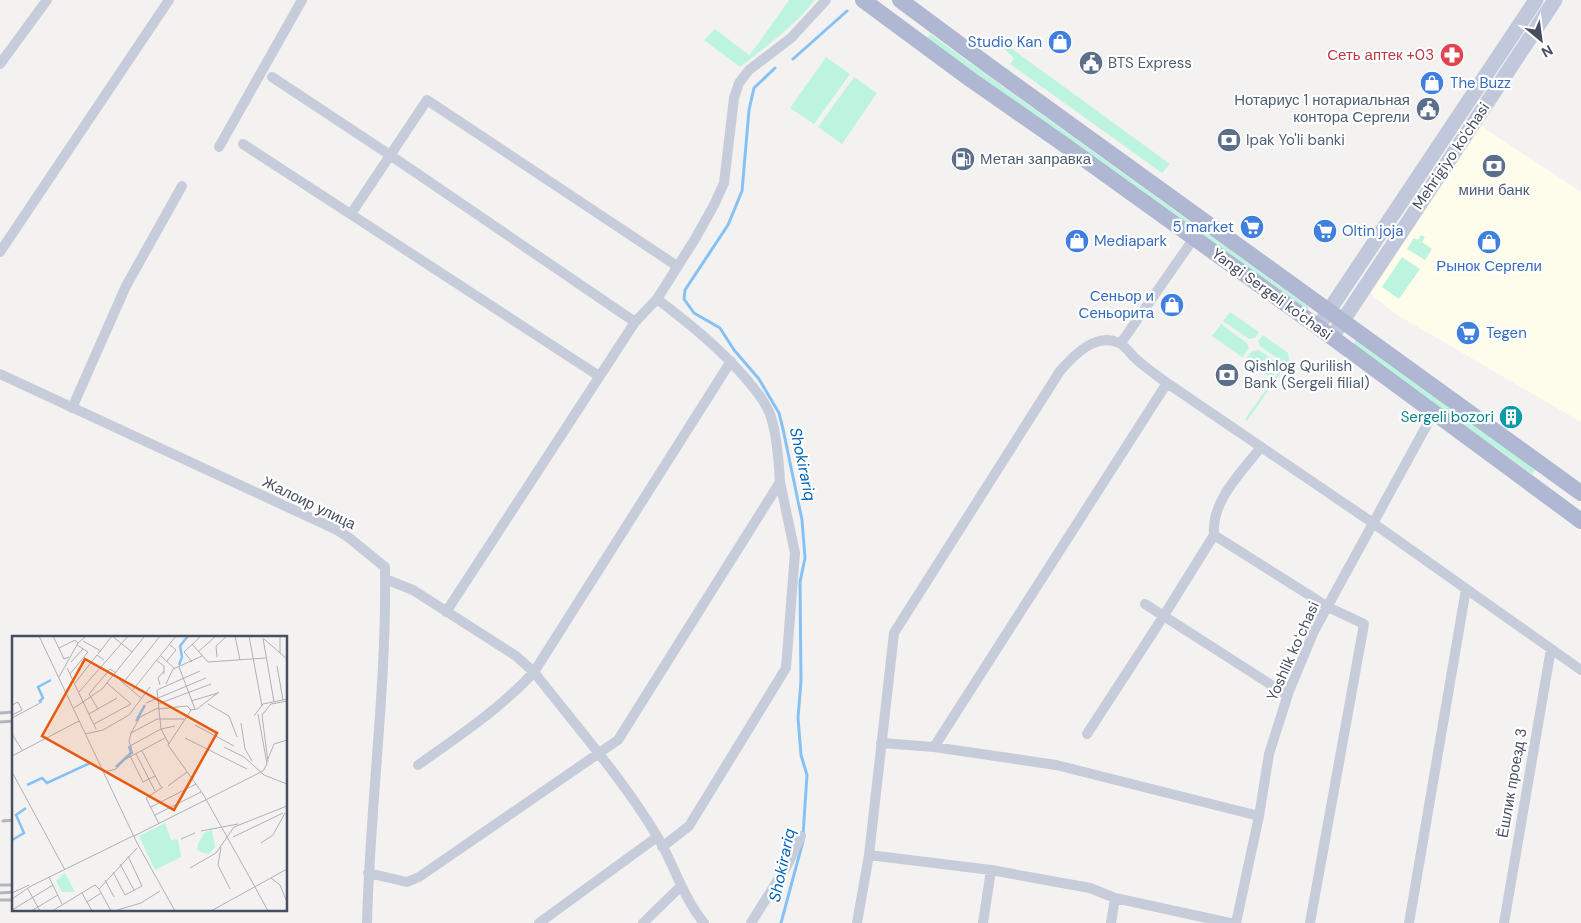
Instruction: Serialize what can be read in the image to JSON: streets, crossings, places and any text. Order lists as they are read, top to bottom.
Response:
{
  "streets": {
    "main road": ["Mehrigiyo ko'chasi", "Yangi Sergeli ko'chasi"],
    "street": ["Жалоир улица", "Yoshlik koʻchasi", "Ёшлик проезд 3"]
  },
  "crossings": [
    ["Mehrigiyo ko'chasi", "Yangi Sergeli ko'chasi"],
    ["Yangi Sergeli ko'chasi", "Yoshlik koʻchasi"]
  ],
  "water": ["Shokirariq"],
  "places": {
    "shop": [
      "Studio Kan",
      "The Buzz",
      "Mediapark",
      "Рынок Сергели",
      "Сеньор и Сеньорита"
    ],
    "pharmacy": ["Сеть аптек +03"],
    "public building": ["BTS Express", "Нотариус 1 нотариальная контора Сергели"],
    "bank": ["Ipak Yo'li banki", "мини банк", "Qishlog Qurilish Bank (Sergeli filial)"],
    "fuel station": ["Метан заправка"],
    "supermarket": ["5 market", "Oltin joja", "Tegen"],
    "building": ["Sergeli bozori"]
  },
  "north": "bottom right"
}
